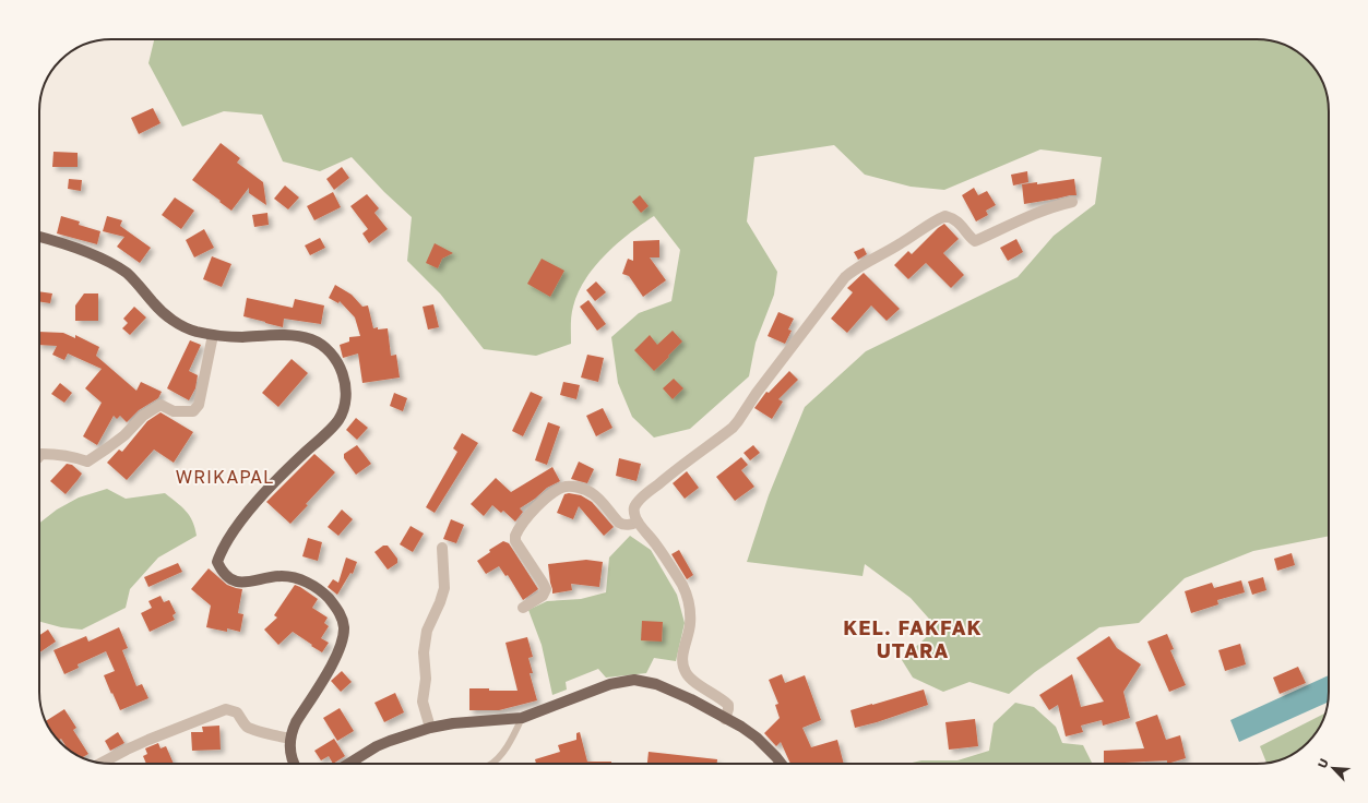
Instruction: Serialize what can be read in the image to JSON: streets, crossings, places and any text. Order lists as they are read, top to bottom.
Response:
{
  "districts": ["WRIKAPAL", "KEL. FAKFAK UTARA"],
  "north": "top left"
}
